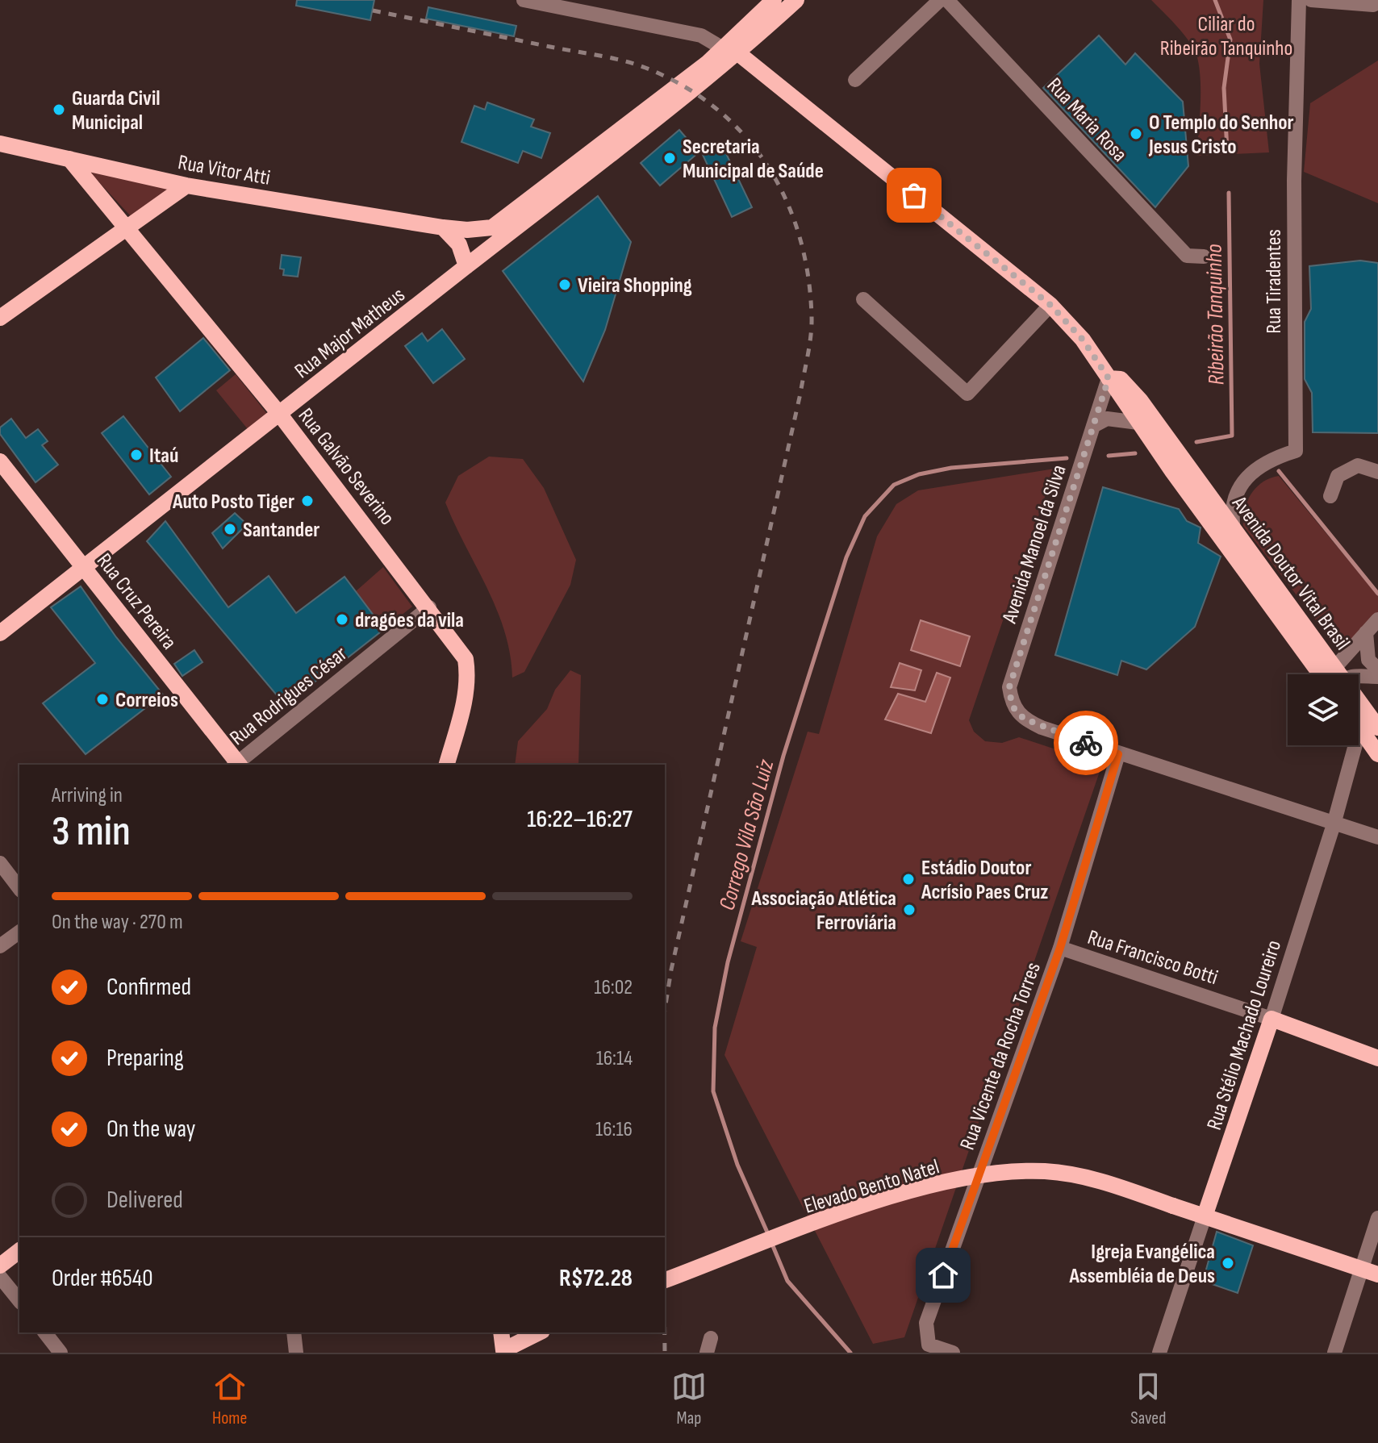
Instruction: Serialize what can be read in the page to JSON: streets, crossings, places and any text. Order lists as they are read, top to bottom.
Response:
{
  "streets": {
    "main road": [
      "Rua Vitor Atti",
      "Rua Major Matheus",
      "Rua Galvão Severino",
      "Avenida Doutor Vital Brasil",
      "Rua Cruz Pereira",
      "Rua Francisco Botti",
      "Rua Stélio Machado Loureiro",
      "Elevado Bento Natel"
    ],
    "street": [
      "Rua Maria Rosa",
      "Rua Tiradentes",
      "Avenida Manoel da Silva",
      "Rua Rodrigues César",
      "Rua Vicente da Rocha Torres"
    ]
  },
  "crossings": [
    ["Rua Vitor Atti", "Rua Galvão Severino"],
    ["Rua Tiradentes", "Avenida Doutor Vital Brasil"],
    ["Rua Major Matheus", "Rua Galvão Severino"],
    ["Rua Major Matheus", "Rua Cruz Pereira"],
    ["Rua Galvão Severino", "Rua Rodrigues César"],
    ["Avenida Manoel da Silva", "Rua Vicente da Rocha Torres"],
    ["Avenida Doutor Vital Brasil", "Rua Stélio Machado Loureiro"],
    ["Rua Francisco Botti", "Rua Stélio Machado Loureiro"],
    ["Rua Francisco Botti", "Rua Vicente da Rocha Torres"],
    ["Rua Stélio Machado Loureiro", "Elevado Bento Natel"]
  ],
  "water": ["Ribeirão Tanquinho", "Corrego Vila São Luiz"],
  "parks": ["Ciliar do Ribeirão Tanquinho"],
  "places": [
    "Guarda Civil Municipal",
    "O Templo do Senhor Jesus Cristo",
    "Secretaria Municipal de Saúde",
    "Vieira Shopping",
    "Itaú",
    "Auto Posto Tiger",
    "Santander",
    "dragões da vila",
    "Correios",
    "Estádio Doutor Acrísio Paes Cruz",
    "Associação Atlética Ferroviária",
    "Igreja Evangélica Assembléia de Deus"
  ],
  "page": {
    "heading": ["3 min", "Arriving in", "16:22–16:27"],
    "panel": ["Order #6540", "R$72.28"],
    "bar": "On the way · 270 m",
    "list": [
      ["Confirmed", "16:02"],
      ["Preparing", "16:14"],
      ["On the way", "16:16"],
      "Delivered"
    ],
    "tabs": ["Home", "Map", "Saved"]
  }
}
